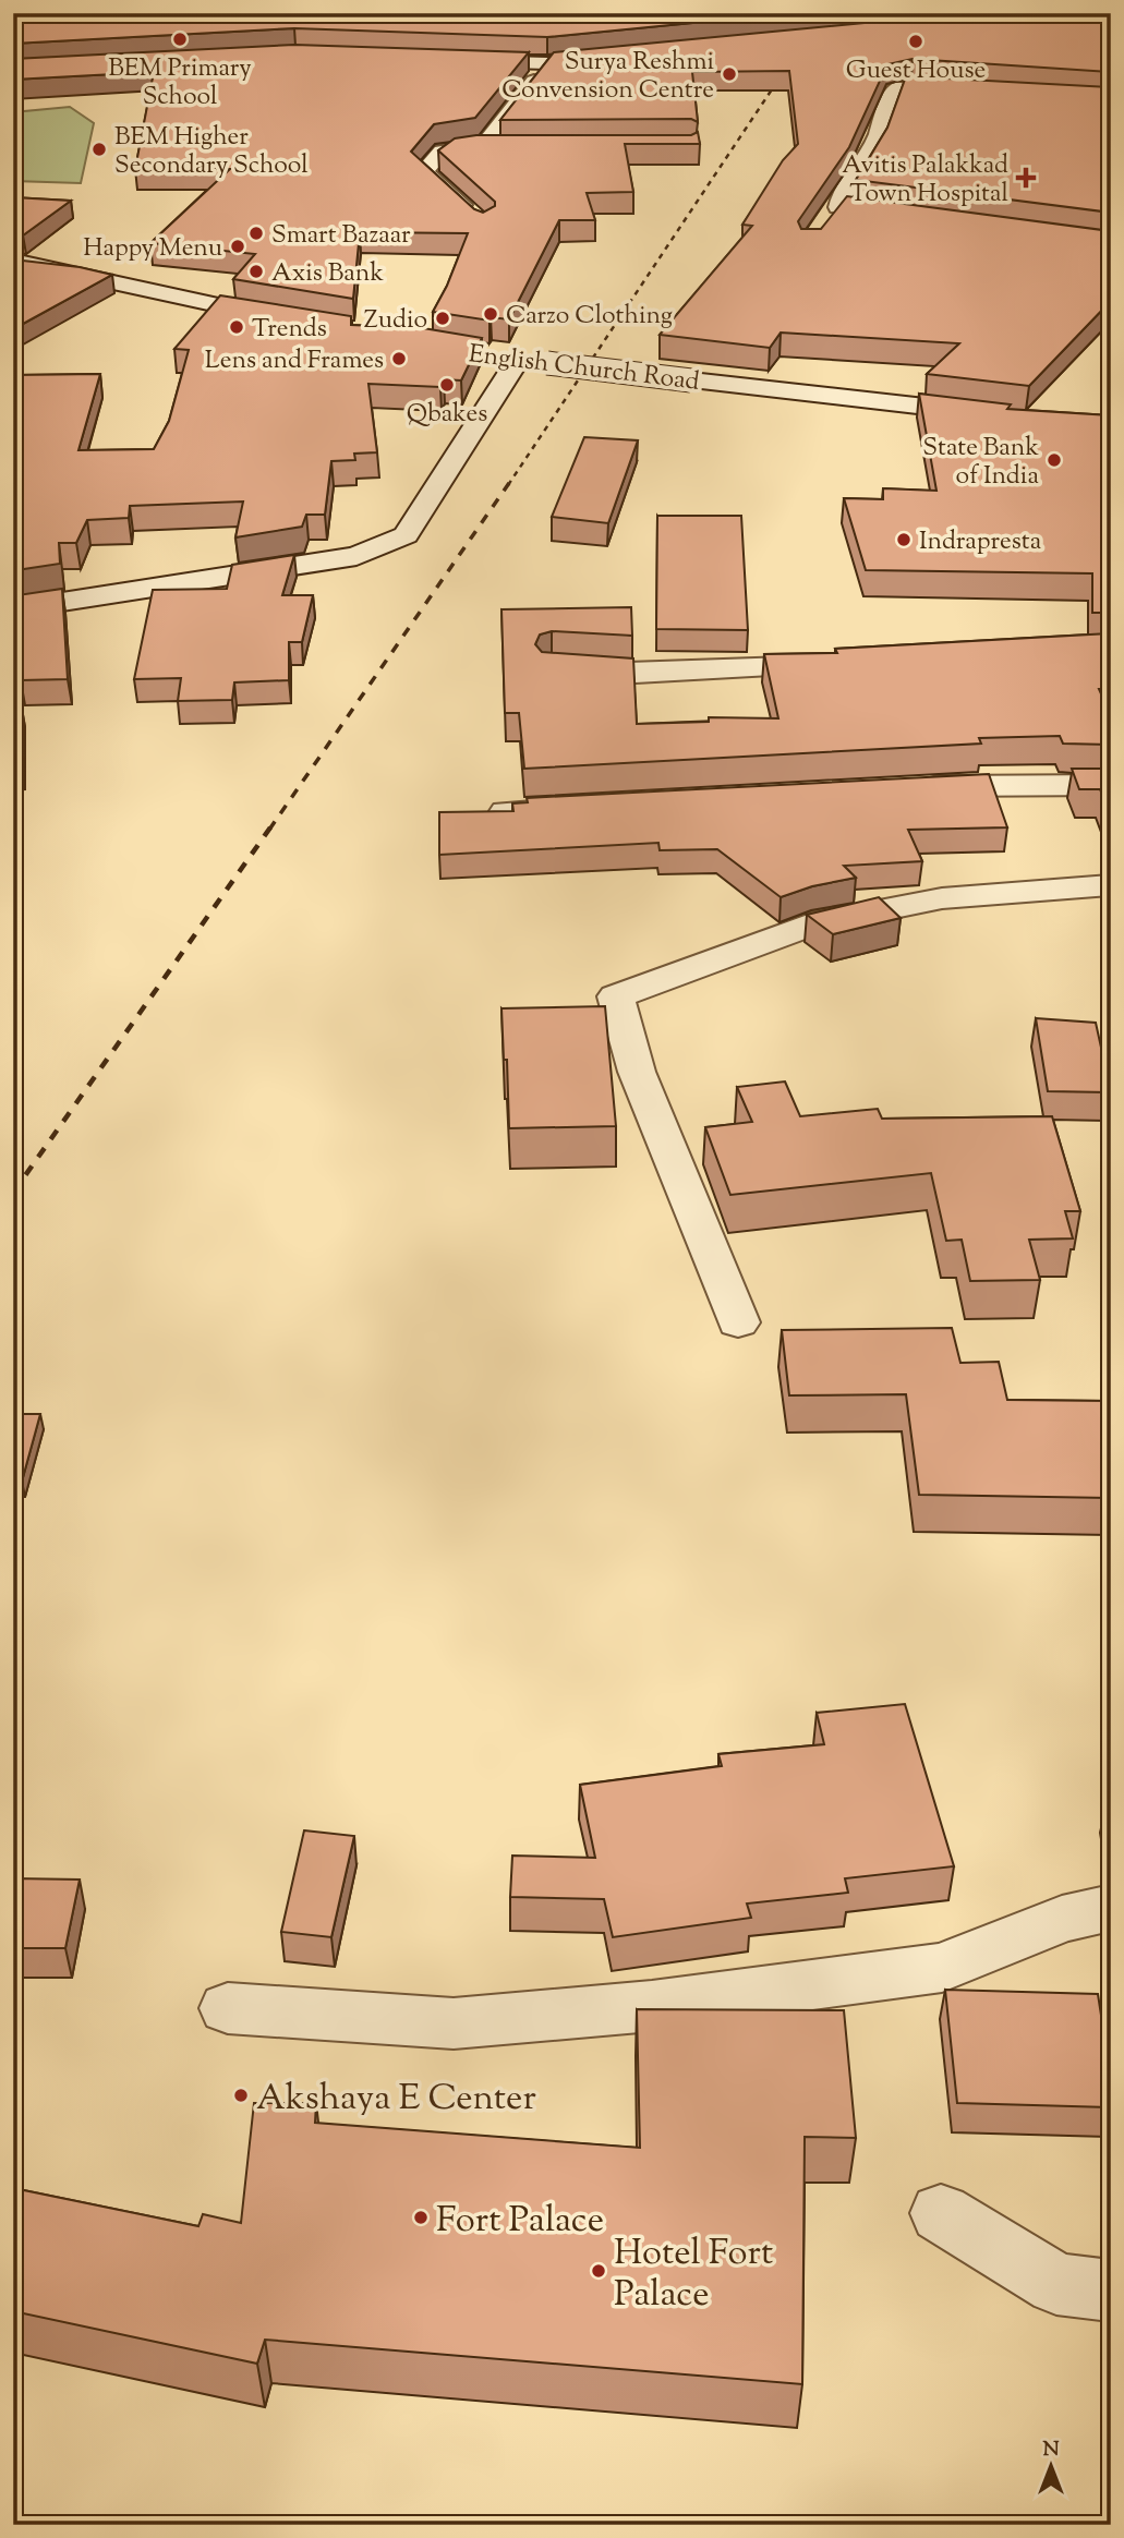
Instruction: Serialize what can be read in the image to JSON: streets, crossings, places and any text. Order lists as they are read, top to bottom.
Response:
{
  "streets": {
    "street": ["English Church Road"]
  },
  "places": {
    "other": [
      "BEM Primary School",
      "Guest House",
      "Surya Reshmi Convension Centre",
      "BEM Higher Secondary School",
      "Smart Bazaar",
      "Happy Menu",
      "Axis Bank",
      "Carzo Clothing",
      "Zudio",
      "Trends",
      "Lens and Frames",
      "Qbakes",
      "State Bank of India",
      "Indrapresta",
      "Akshaya E Center",
      "Fort Palace",
      "Hotel Fort Palace"
    ],
    "health": ["Avitis Palakkad Town Hospital"]
  },
  "north": "top"
}
